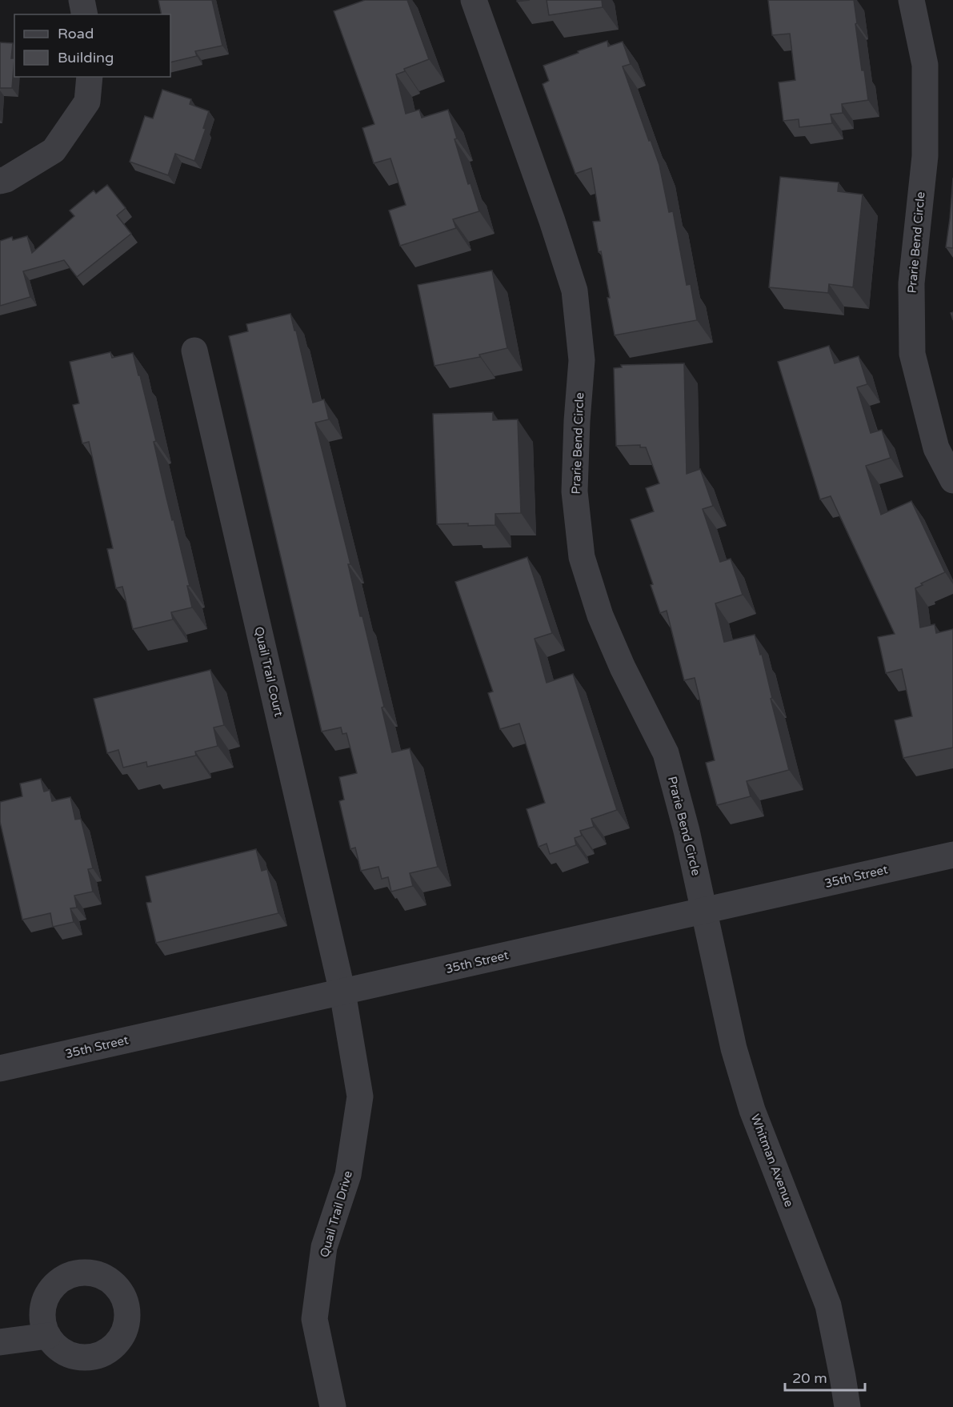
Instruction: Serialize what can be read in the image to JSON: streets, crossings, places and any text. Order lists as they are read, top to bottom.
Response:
{
  "streets": {
    "street": [
      "Prarie Bend Circle",
      "Quail Trail Court",
      "35th Street",
      "Whitman Avenue",
      "Quail Trail Drive"
    ]
  },
  "crossings": [
    ["Prarie Bend Circle", "35th Street"],
    ["Prarie Bend Circle", "Whitman Avenue"],
    ["Quail Trail Court", "35th Street"],
    ["Quail Trail Court", "Quail Trail Drive"],
    ["35th Street", "Whitman Avenue"],
    ["35th Street", "Quail Trail Drive"]
  ],
  "legend": ["Road", "Building"],
  "scale_bar": "20 m"
}
